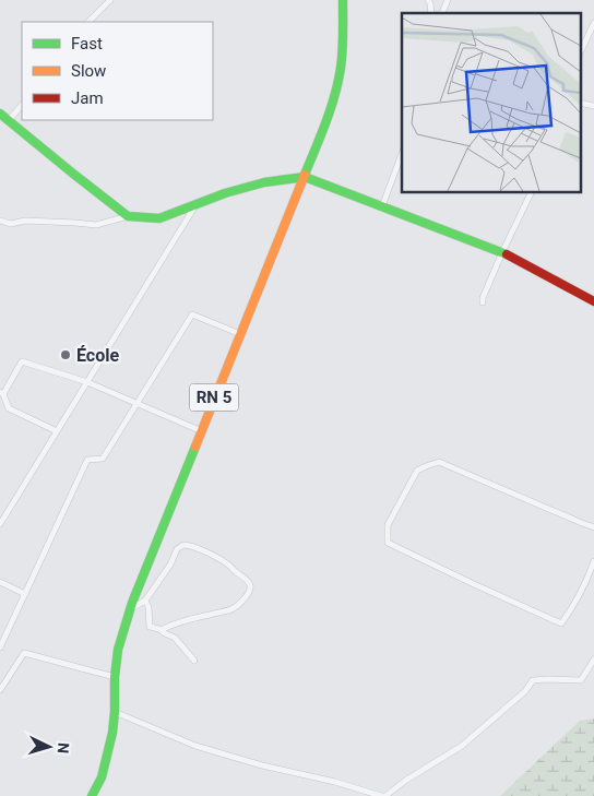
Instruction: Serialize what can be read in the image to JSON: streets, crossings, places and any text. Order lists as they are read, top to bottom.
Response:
{
  "streets": {
    "main road": ["RN 5"]
  },
  "places": ["École"],
  "legend": ["Fast", "Slow", "Jam"],
  "north": "right"
}
